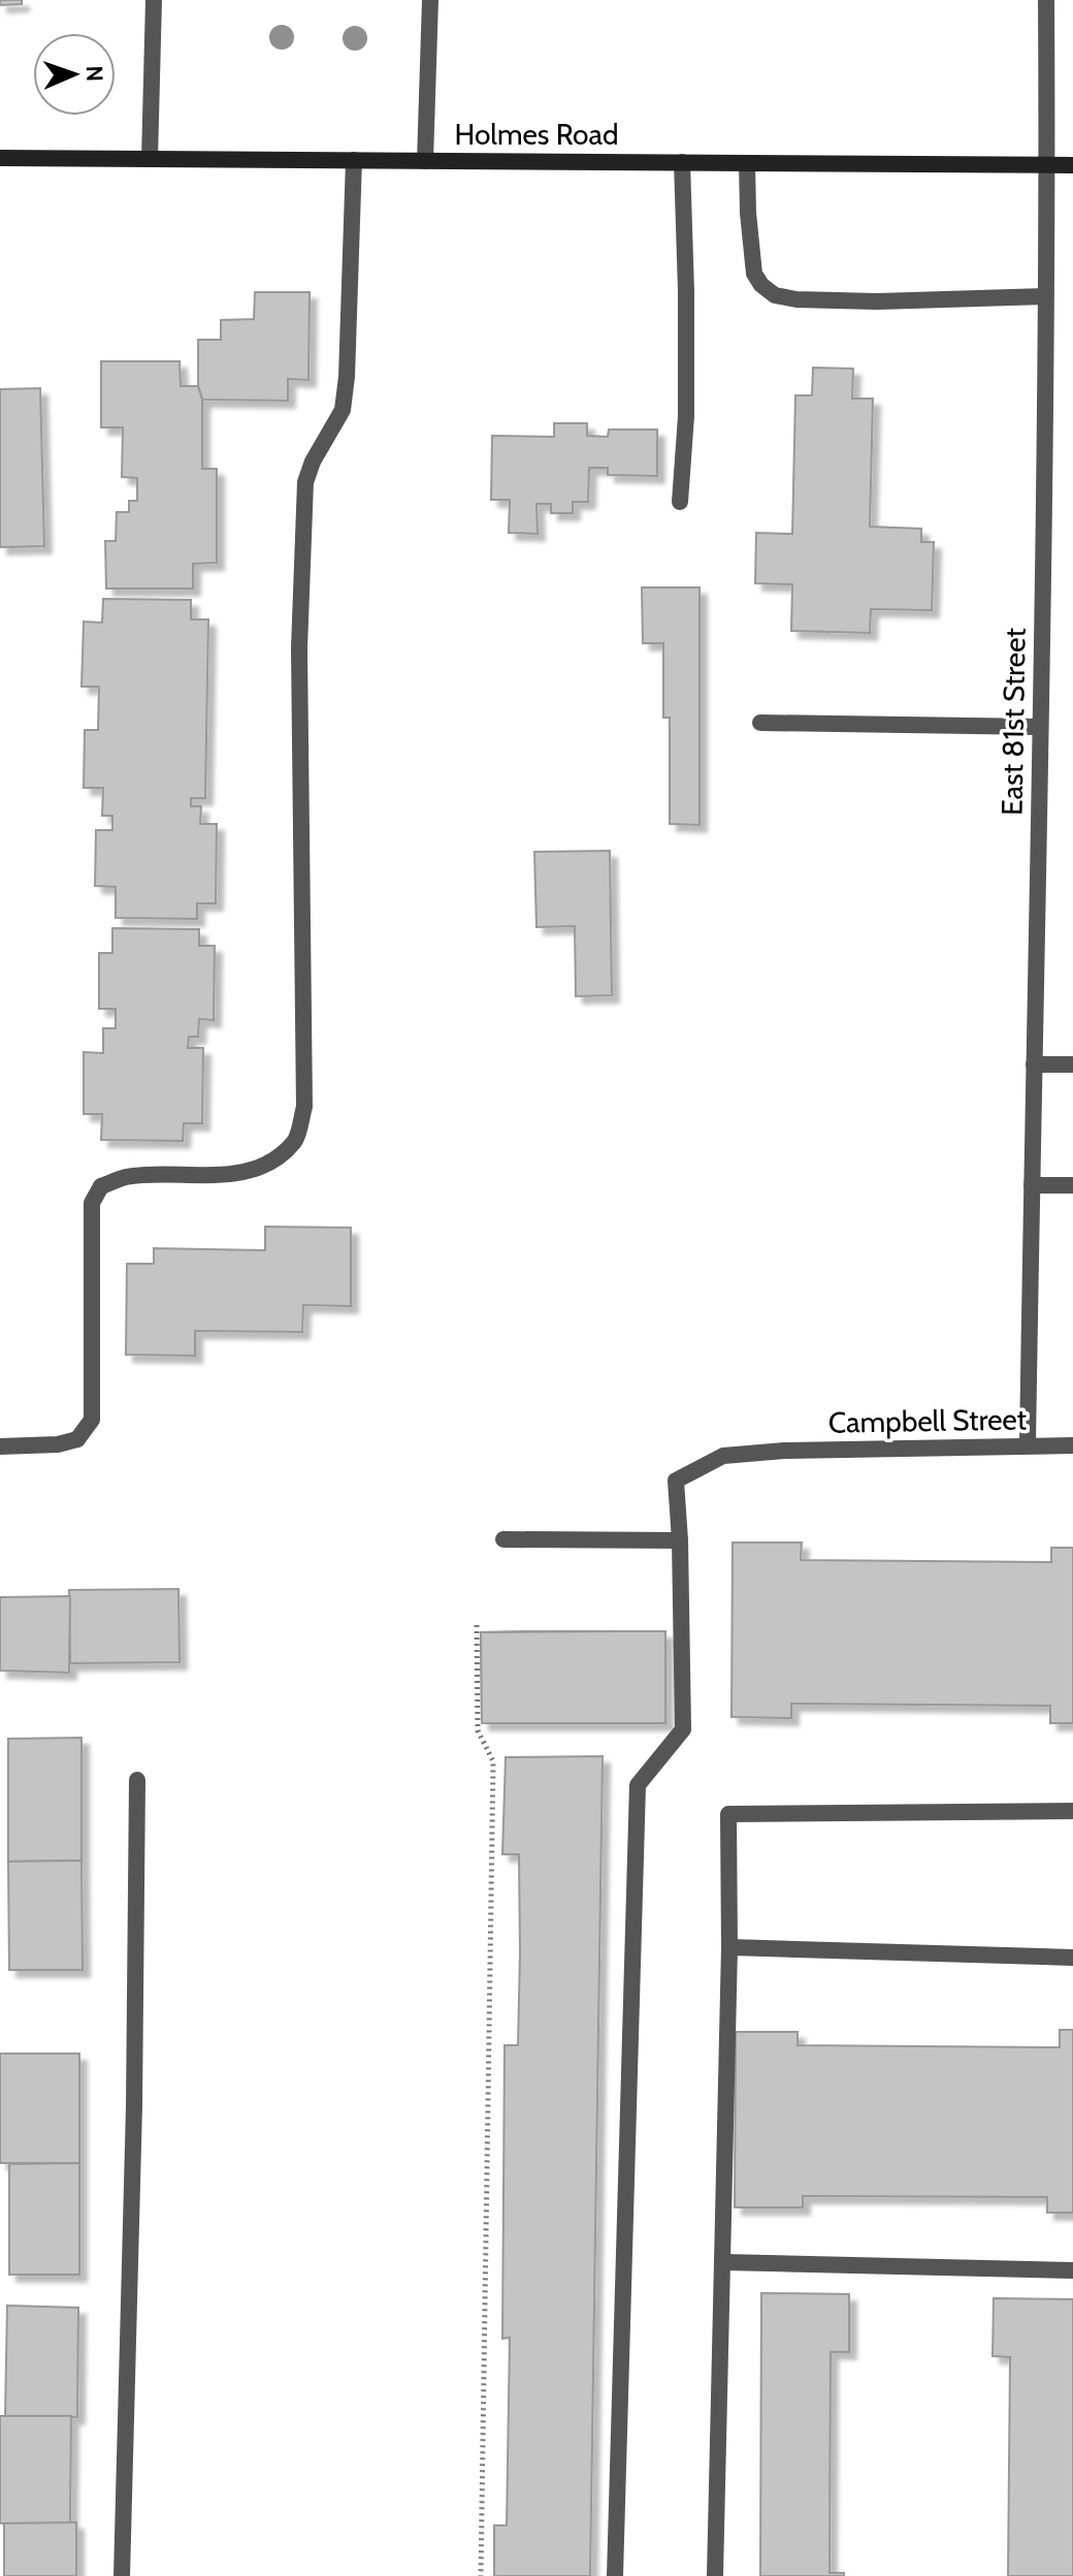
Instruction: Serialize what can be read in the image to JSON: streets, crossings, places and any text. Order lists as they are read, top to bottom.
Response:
{
  "streets": {
    "main road": ["Holmes Road"],
    "street": ["East 81st Street", "Campbell Street"]
  },
  "crossings": [
    ["Holmes Road", "East 81st Street"],
    ["East 81st Street", "Campbell Street"]
  ],
  "north": "right"
}
